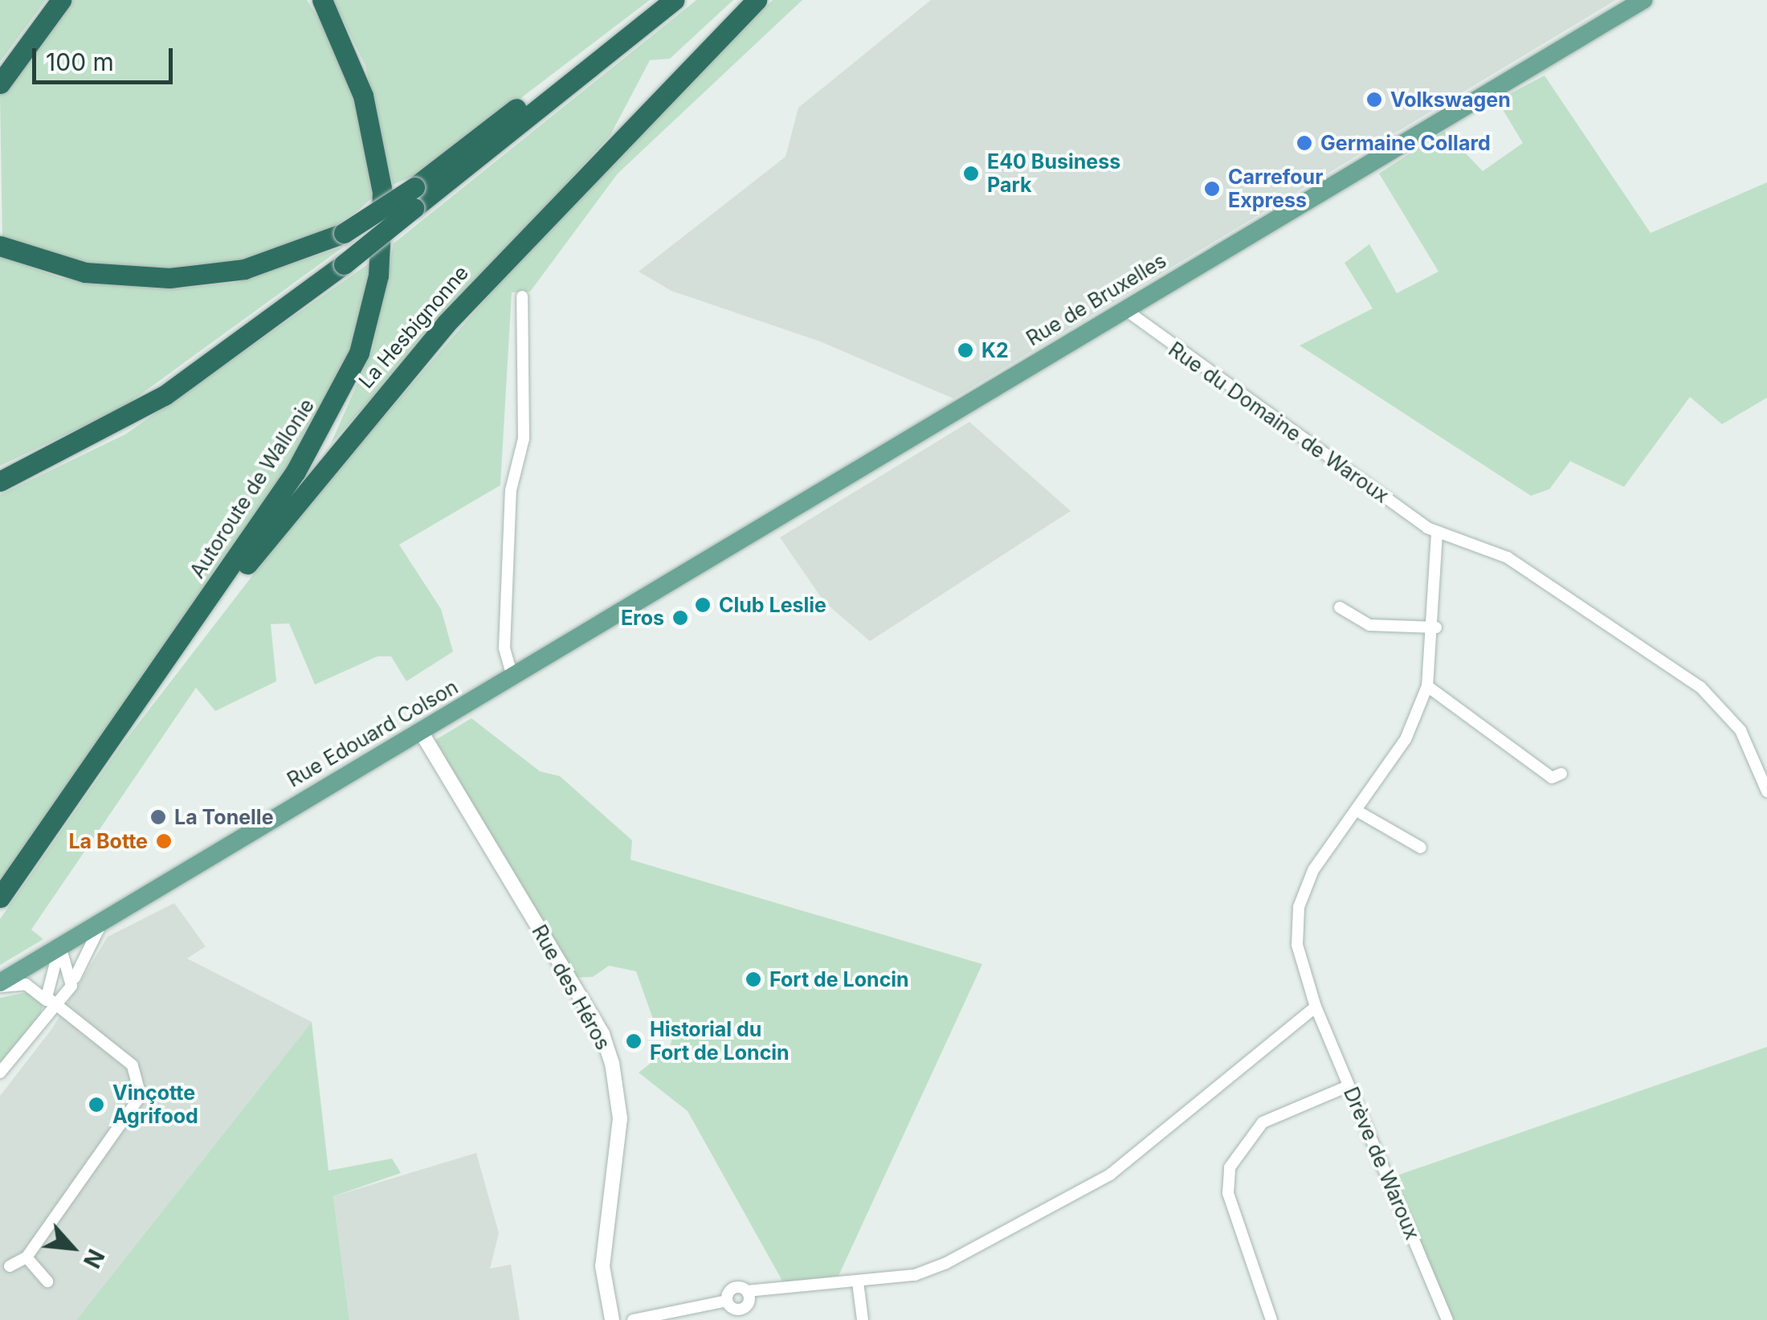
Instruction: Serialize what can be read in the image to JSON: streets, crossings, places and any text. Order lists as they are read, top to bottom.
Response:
{
  "streets": {
    "highway": ["La Hesbignonne", "Autoroute de Wallonie"],
    "main road": ["Rue de Bruxelles", "Rue Edouard Colson"],
    "street": ["Rue du Domaine de Waroux", "Rue des Héros", "Drève de Waroux"]
  },
  "crossings": [
    ["Rue de Bruxelles", "Rue du Domaine de Waroux"],
    ["Rue de Bruxelles", "Rue Edouard Colson"],
    ["La Hesbignonne", "Autoroute de Wallonie"],
    ["Rue Edouard Colson", "Rue des Héros"]
  ],
  "places": [
    "Volkswagen",
    "Germaine Collard",
    "E40 Business Park",
    "Carrefour Express",
    "K2",
    "Club Leslie",
    "Eros",
    "La Tonelle",
    "La Botte",
    "Fort de Loncin",
    "Historial du Fort de Loncin",
    "Vinçotte Agrifood"
  ],
  "scale_bar": "100 m",
  "north": "bottom right"
}
